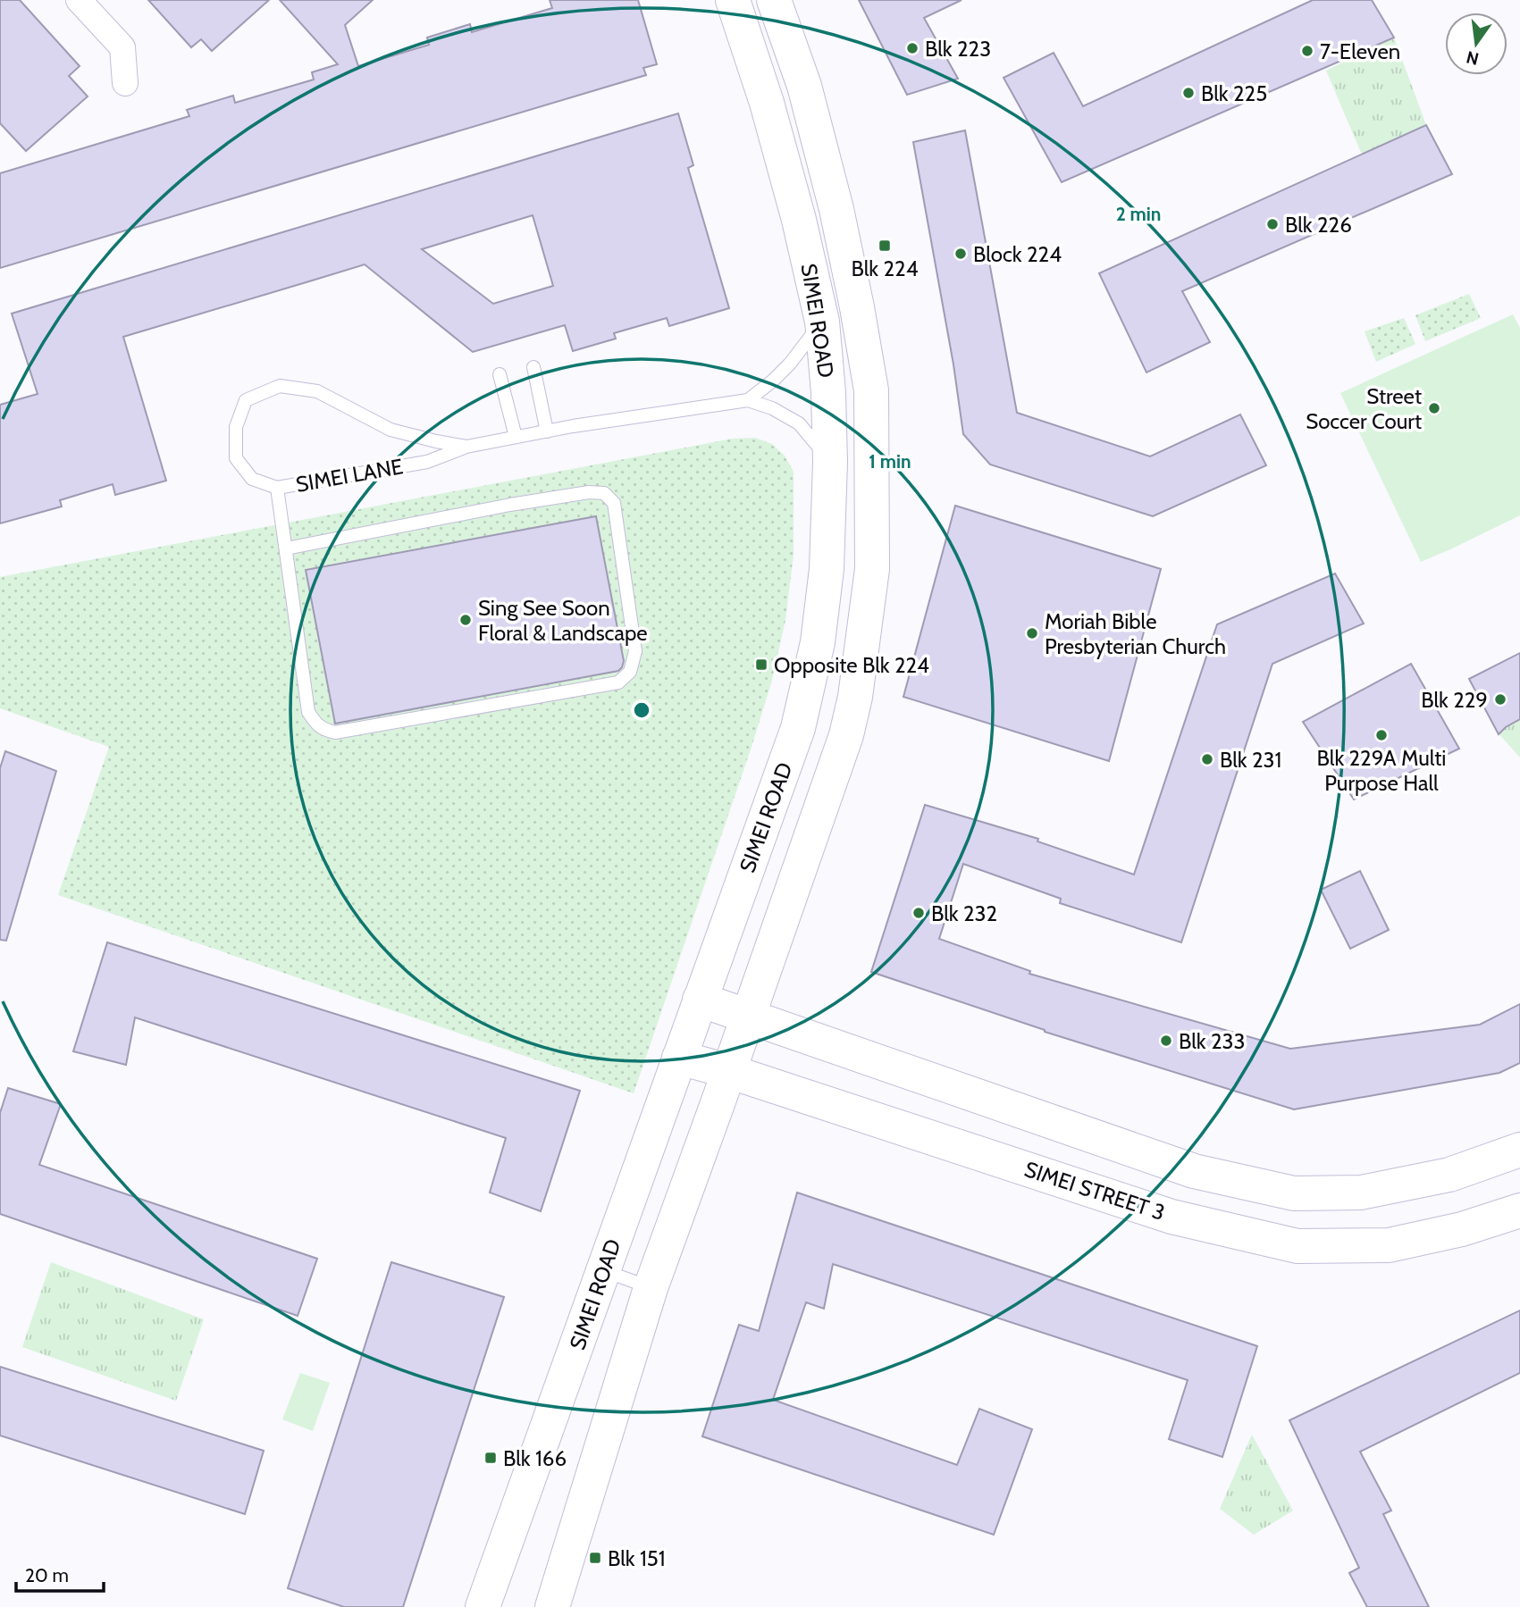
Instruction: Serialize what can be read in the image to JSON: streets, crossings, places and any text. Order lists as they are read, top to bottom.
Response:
{
  "streets": {
    "main road": ["SIMEI ROAD", "SIMEI STREET 3"],
    "lane": ["SIMEI LANE"]
  },
  "crossings": [
    ["SIMEI ROAD", "SIMEI LANE"],
    ["SIMEI ROAD", "SIMEI STREET 3"]
  ],
  "places": {
    "other": [
      "Blk 223",
      "7-Eleven",
      "Blk 225",
      "Blk 226",
      "Block 224",
      "Street Soccer Court",
      "Sing See Soon Floral & Landscape",
      "Moriah Bible Presbyterian Church",
      "Blk 229",
      "Blk 229A Multi Purpose Hall",
      "Blk 231",
      "Blk 232",
      "Blk 233"
    ],
    "transit": [
      "Blk 224",
      "Opposite Blk 224",
      "Blk 166",
      "Blk 151"
    ]
  },
  "scale_bar": "20 m",
  "north": "bottom",
  "rings": ["2 min", "1 min"]
}
